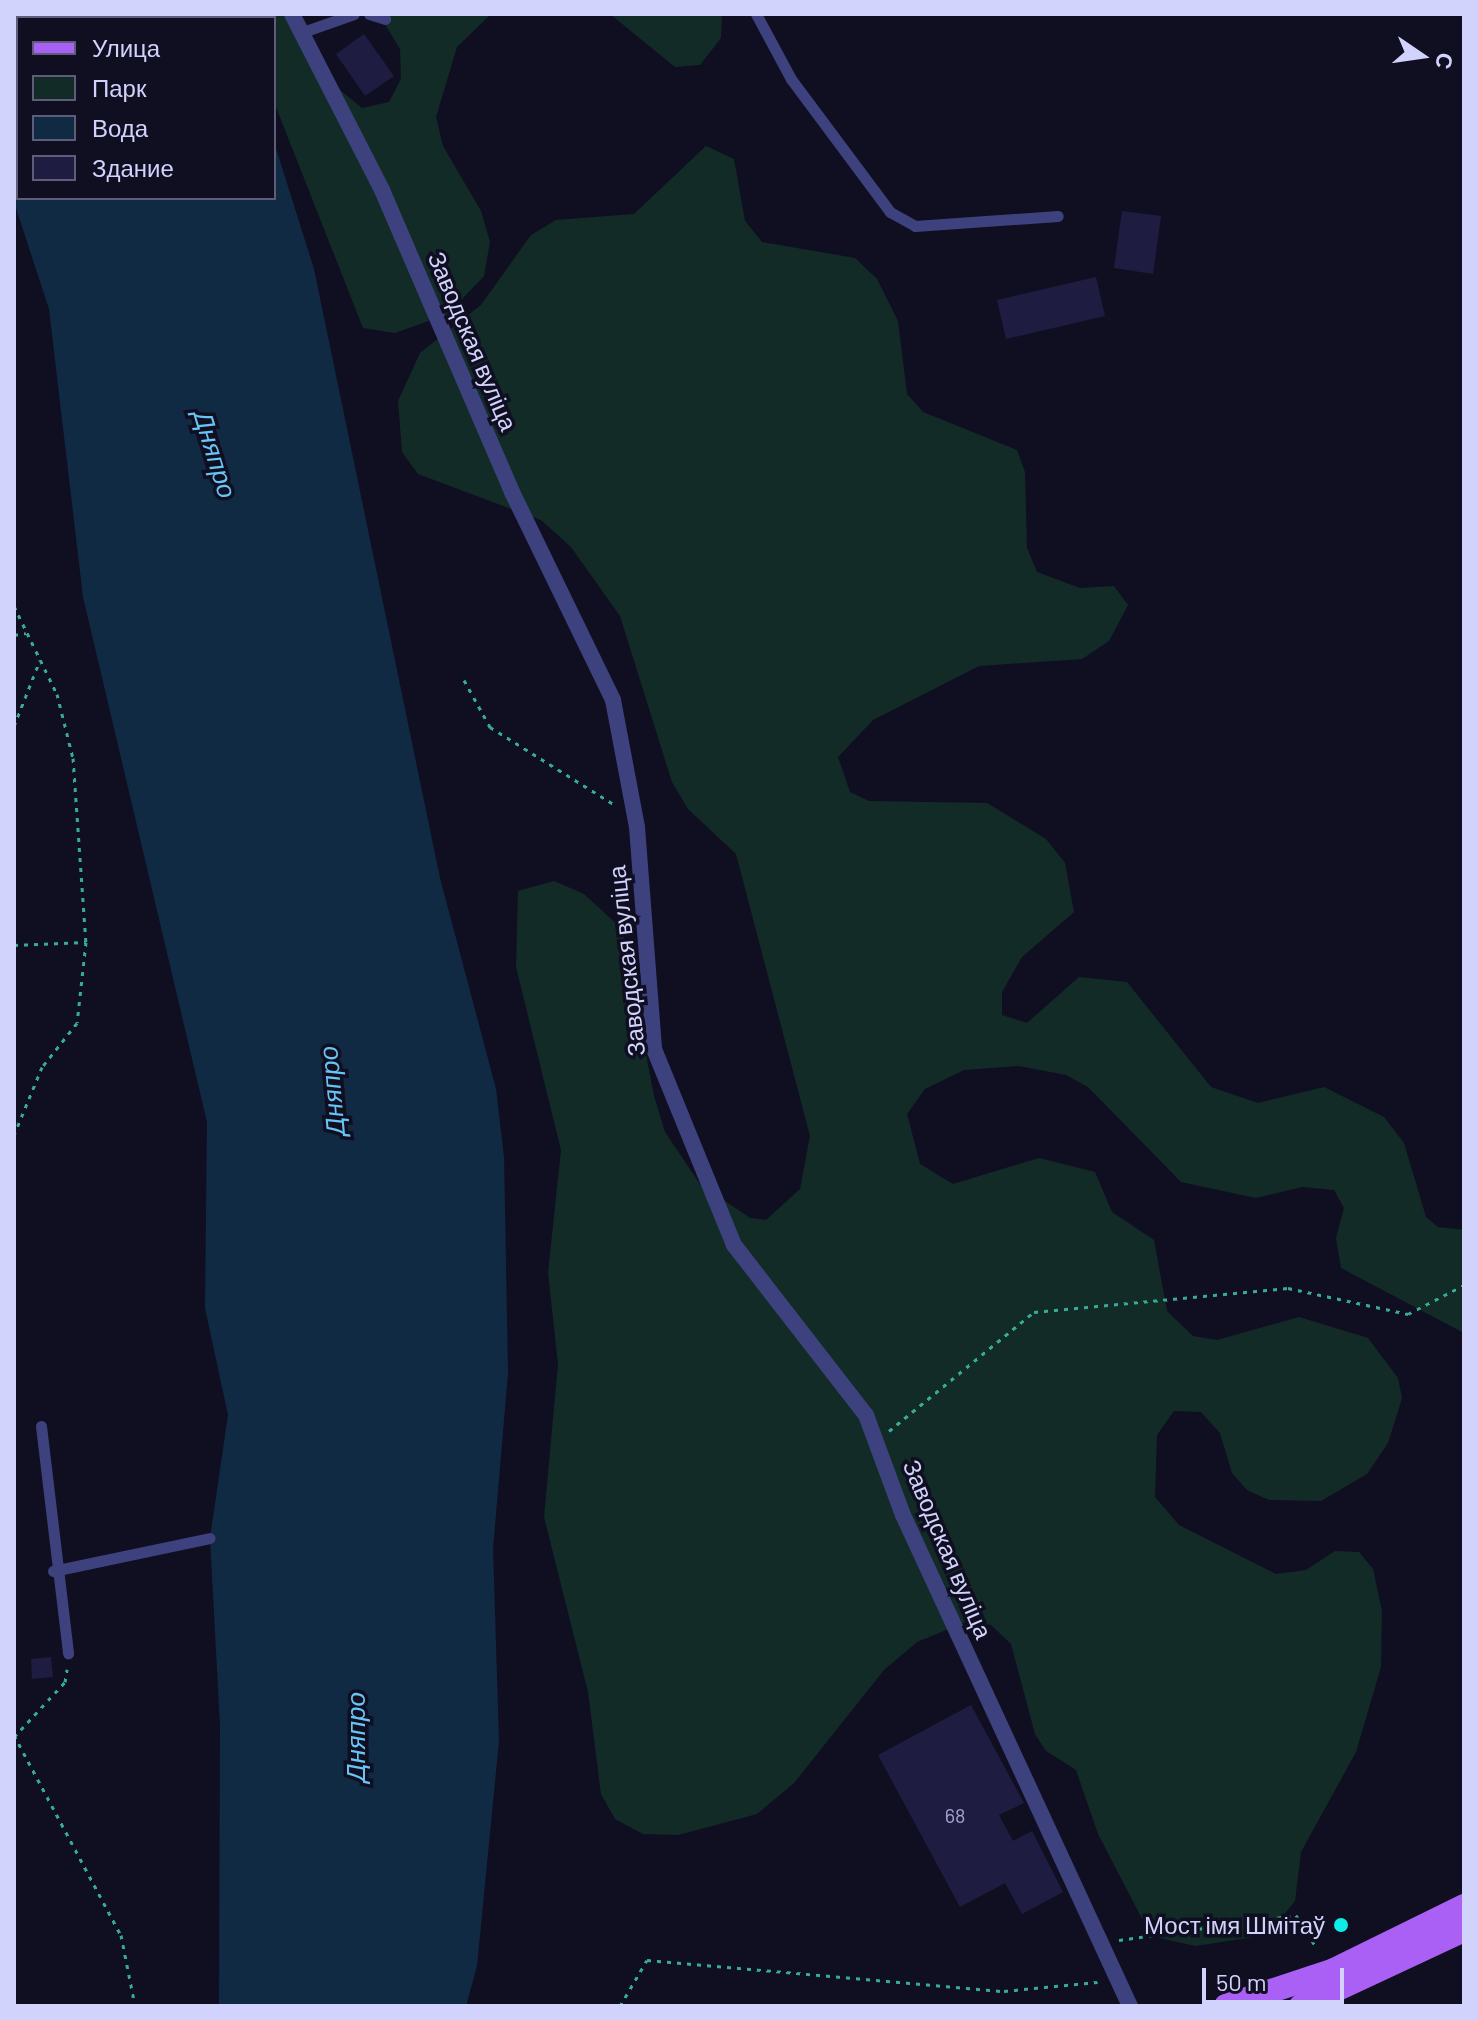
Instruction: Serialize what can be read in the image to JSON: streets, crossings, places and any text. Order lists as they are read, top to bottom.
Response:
{
  "streets": {
    "street": ["Заводская вуліца"]
  },
  "water": ["Дняпро"],
  "places": ["Мост імя Шмітаў"],
  "house_numbers": ["68"],
  "legend": [
    "Улица",
    "Парк",
    "Вода",
    "Здание"
  ],
  "scale_bar": "50 m",
  "north": "right"
}
